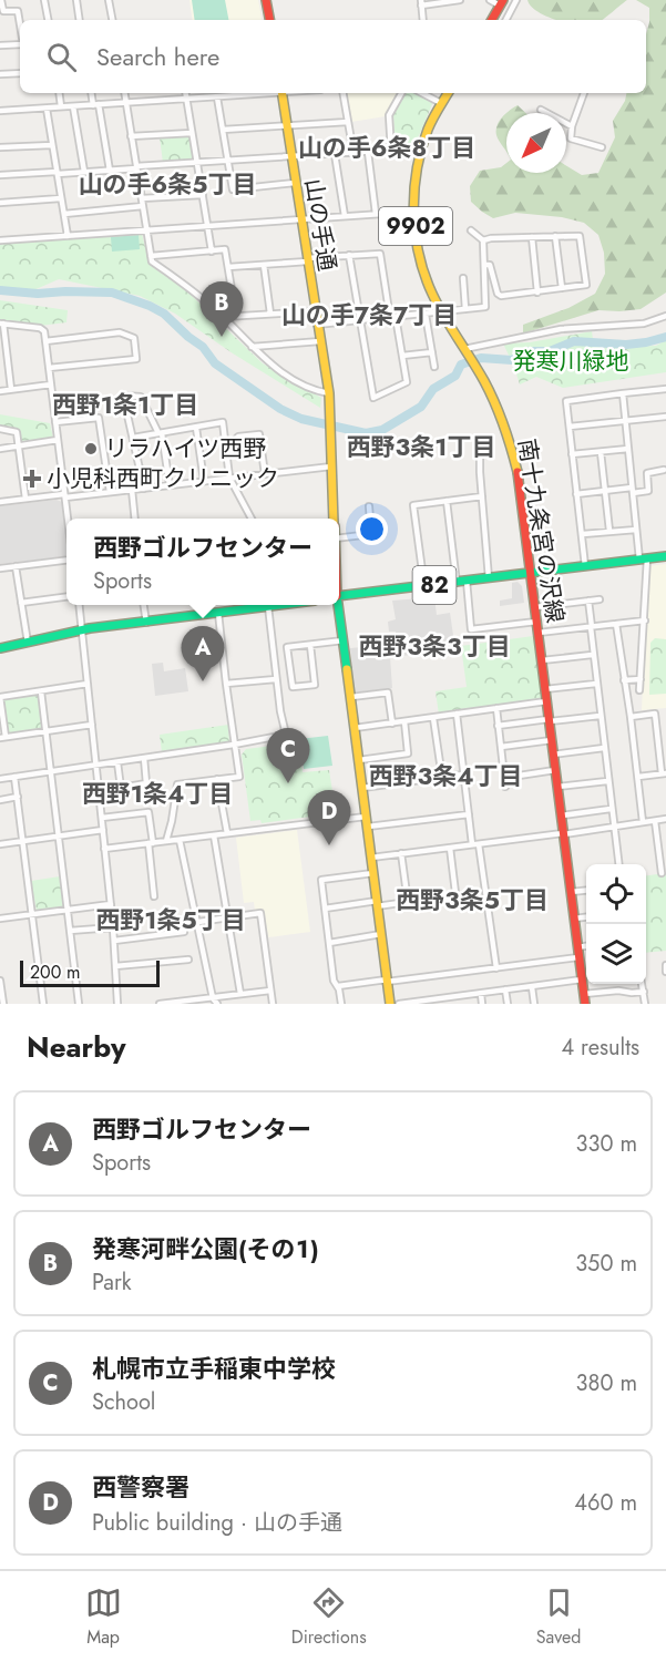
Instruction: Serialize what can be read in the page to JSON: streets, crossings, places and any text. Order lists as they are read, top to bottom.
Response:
{
  "streets": {
    "main road": [
      "山の手通",
      "9902",
      "南十九条宮の沢線",
      "82"
    ]
  },
  "crossings": [
    ["南十九条宮の沢線", "82"]
  ],
  "districts": [
    "山の手6条8丁目",
    "山の手6条5丁目",
    "山の手7条7丁目",
    "西野1条1丁目",
    "西野3条1丁目",
    "西野3条3丁目",
    "西野3条4丁目",
    "西野1条4丁目",
    "西野3条5丁目",
    "西野1条5丁目"
  ],
  "parks": ["発寒川緑地"],
  "places": {
    "other": ["リラハイツ西野"],
    "health": ["小児科西町クリニック"]
  },
  "scale_bar": "200 m",
  "north": "bottom left",
  "page": {
    "search": "Search here",
    "pins": [
      "B",
      "A",
      "C",
      "D"
    ],
    "popup": ["西野ゴルフセンター", "Sports"],
    "scale": "200 m",
    "heading": ["Nearby", "4 results"],
    "list": [
      {
        "mark": "A",
        "name": "西野ゴルフセンター",
        "note": "Sports",
        "value": "330 m"
      },
      {
        "mark": "B",
        "name": "発寒河畔公園(その１)",
        "note": "Park",
        "value": "350 m"
      },
      {
        "mark": "C",
        "name": "札幌市立手稲東中学校",
        "note": "School",
        "value": "380 m"
      },
      {
        "mark": "D",
        "name": "西警察署",
        "note": "Public building · 山の手通",
        "value": "460 m"
      }
    ],
    "nav": ["Map", "Directions", "Saved"]
  }
}
